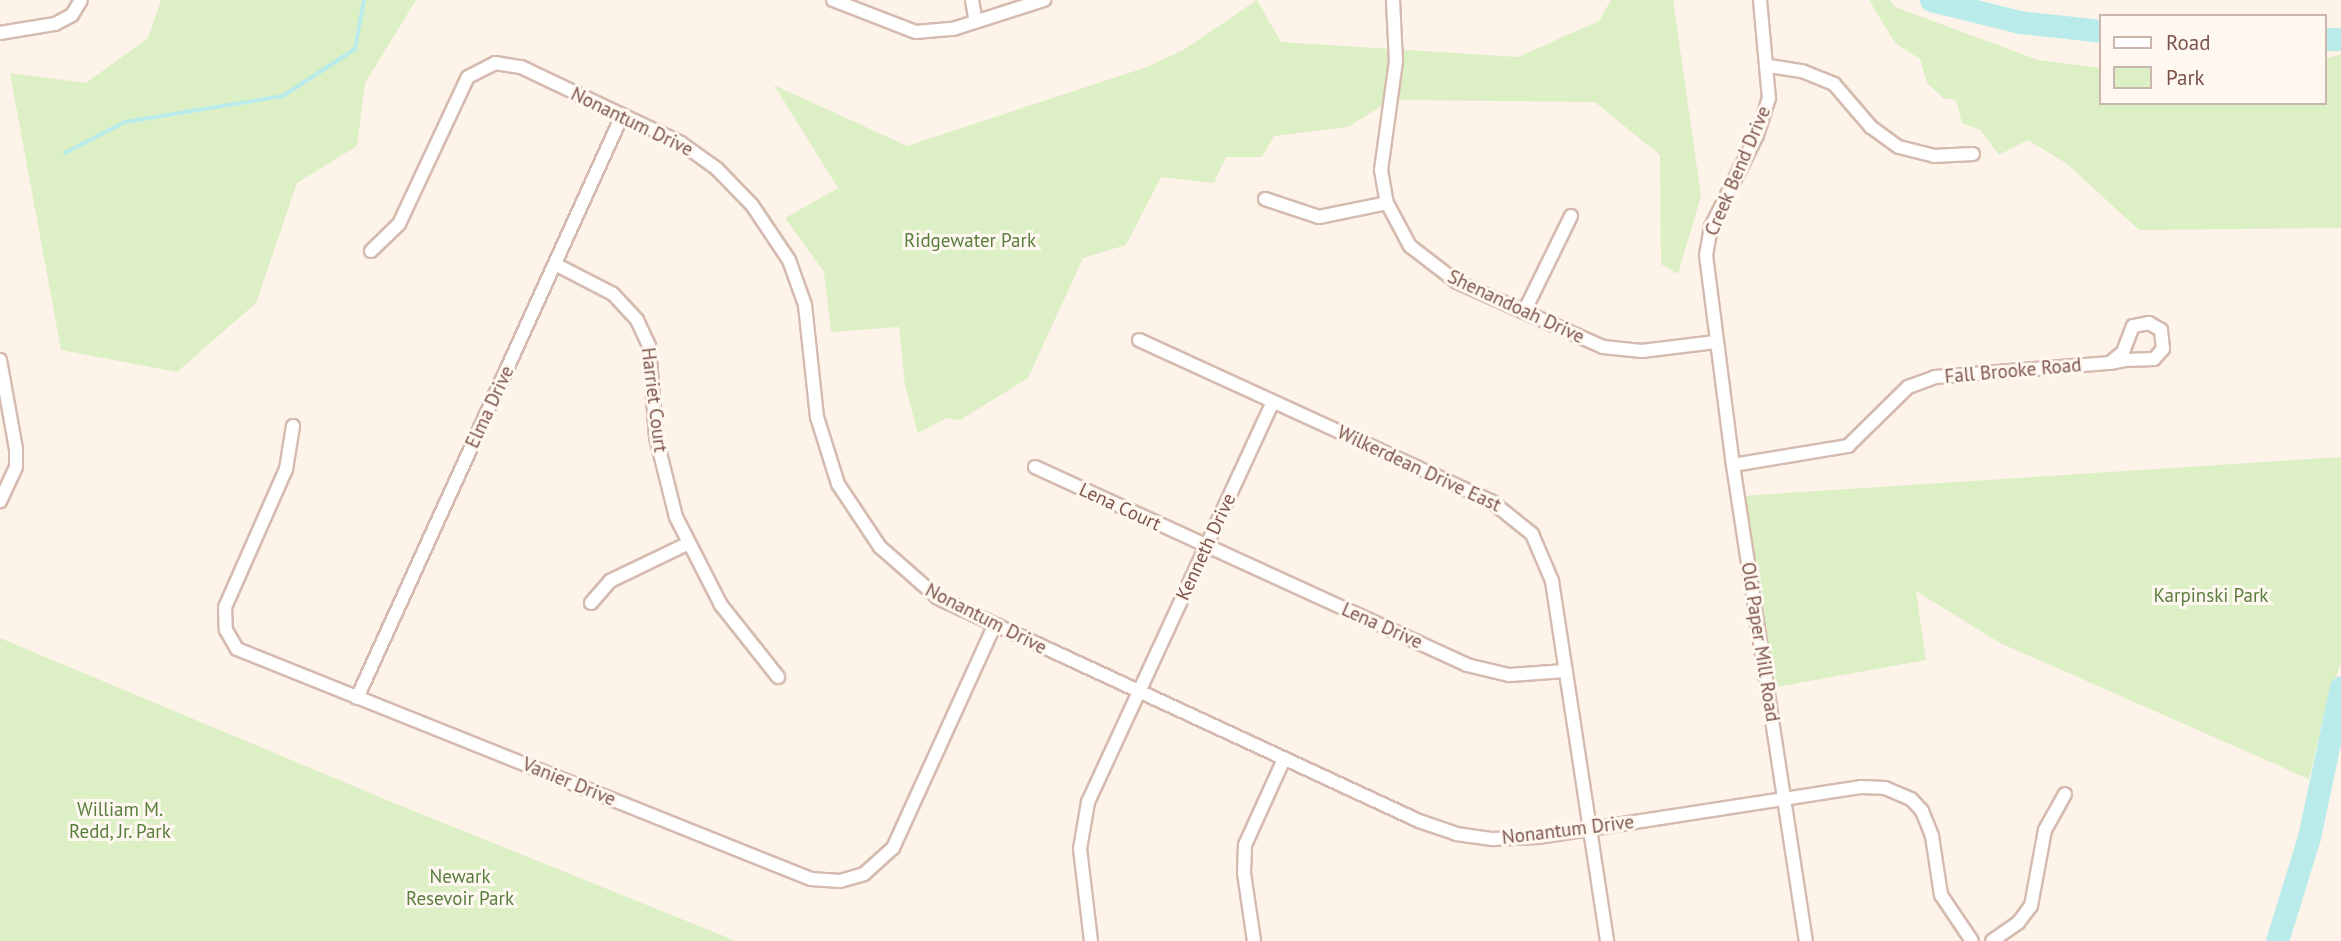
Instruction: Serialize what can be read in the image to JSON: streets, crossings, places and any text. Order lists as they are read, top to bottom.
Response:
{
  "streets": {
    "street": [
      "Nonantum Drive",
      "Creek Bend Drive",
      "Shenandoah Drive",
      "Fall Brooke Road",
      "Harriet Court",
      "Elma Drive",
      "Wilkerdean Drive East",
      "Lena Court",
      "Kenneth Drive",
      "Lena Drive",
      "Old Paper Mill Road",
      "Vanier Drive"
    ]
  },
  "crossings": [
    ["Nonantum Drive", "Elma Drive"],
    ["Nonantum Drive", "Wilkerdean Drive East"],
    ["Nonantum Drive", "Kenneth Drive"],
    ["Nonantum Drive", "Old Paper Mill Road"],
    ["Nonantum Drive", "Vanier Drive"],
    ["Creek Bend Drive", "Shenandoah Drive"],
    ["Creek Bend Drive", "Old Paper Mill Road"],
    ["Shenandoah Drive", "Old Paper Mill Road"],
    ["Fall Brooke Road", "Old Paper Mill Road"],
    ["Harriet Court", "Elma Drive"],
    ["Elma Drive", "Vanier Drive"],
    ["Wilkerdean Drive East", "Kenneth Drive"],
    ["Wilkerdean Drive East", "Lena Drive"],
    ["Lena Court", "Kenneth Drive"],
    ["Lena Court", "Lena Drive"],
    ["Kenneth Drive", "Lena Drive"]
  ],
  "parks": [
    "Ridgewater Park",
    "Karpinski Park",
    "William M. Redd, Jr. Park",
    "Newark Resevoir Park"
  ],
  "legend": ["Road", "Park"]
}
